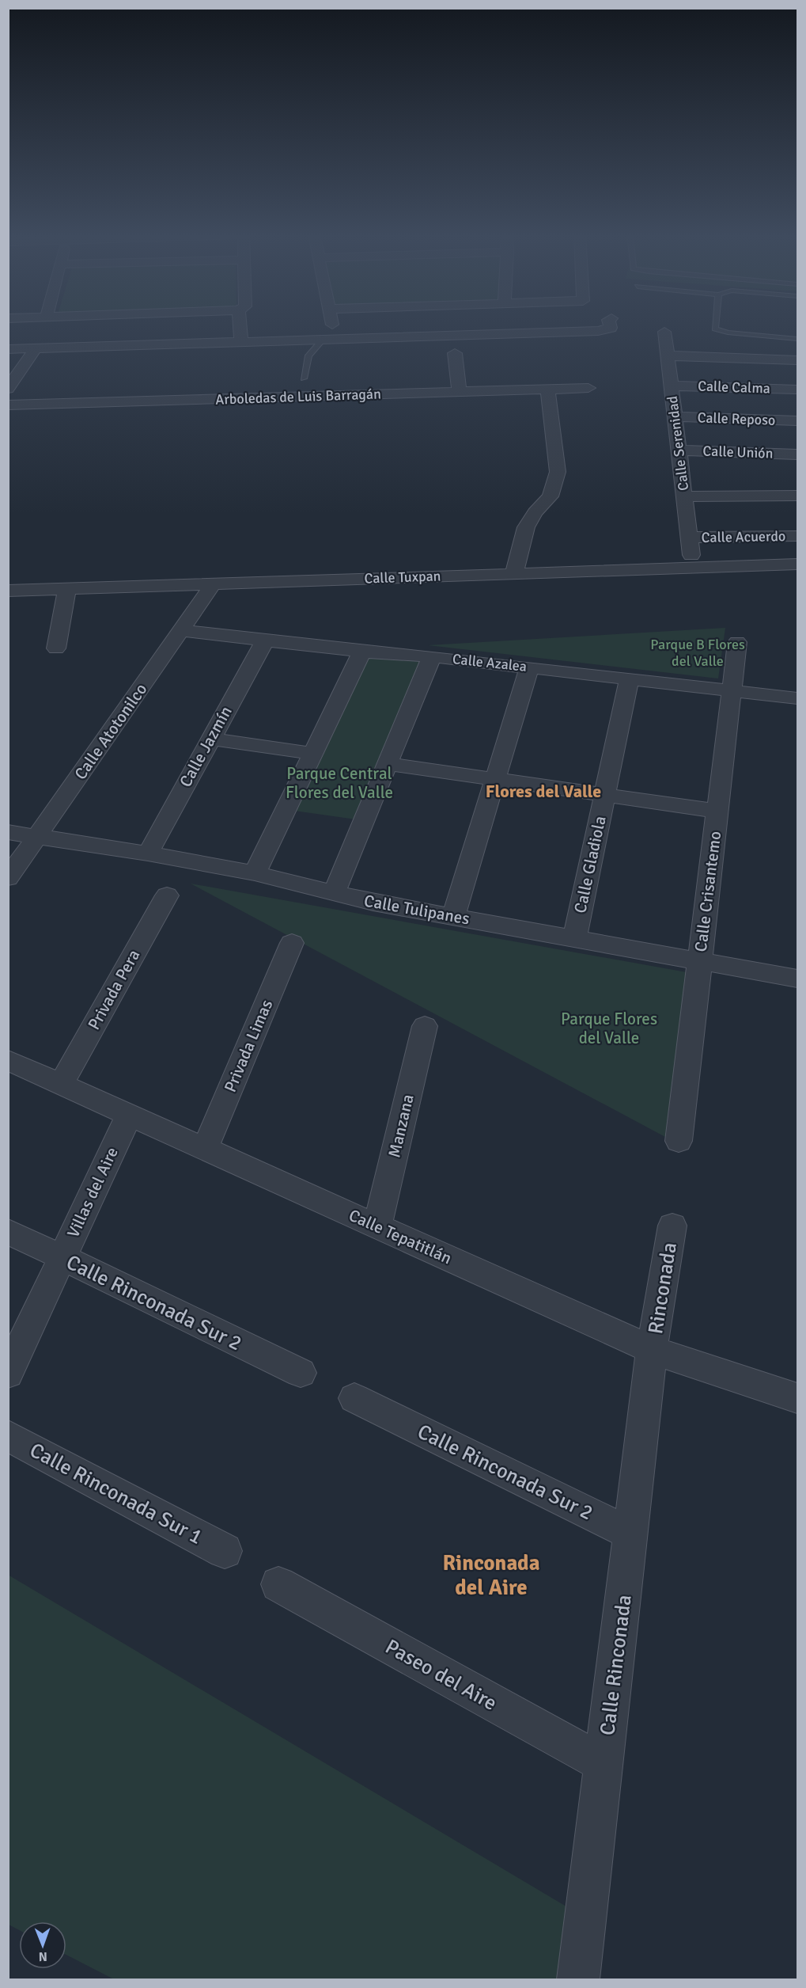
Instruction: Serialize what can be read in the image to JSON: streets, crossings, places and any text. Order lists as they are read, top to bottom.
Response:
{
  "streets": {
    "street": [
      "Calle Calma",
      "Arboledas de Luis Barragán",
      "Calle Reposo",
      "Calle Serenidad",
      "Calle Unión",
      "Calle Acuerdo",
      "Calle Tuxpan",
      "Calle Azalea",
      "Calle Atotonilco",
      "Calle Jazmín",
      "Calle Gladiola",
      "Calle Crisantemo",
      "Calle Tulipanes",
      "Privada Pera",
      "Privada Limas",
      "Manzana",
      "Villas del Aire",
      "Calle Tepatitlán",
      "Rinconada",
      "Calle Rinconada Sur 2",
      "Calle Rinconada Sur 1",
      "Calle Rinconada",
      "Paseo del Aire"
    ]
  },
  "crossings": [
    ["Calle Calma", "Calle Serenidad"],
    ["Calle Reposo", "Calle Serenidad"],
    ["Calle Serenidad", "Calle Unión"],
    ["Calle Serenidad", "Calle Acuerdo"],
    ["Calle Tuxpan", "Calle Atotonilco"],
    ["Calle Azalea", "Calle Atotonilco"],
    ["Calle Azalea", "Calle Jazmín"],
    ["Calle Azalea", "Calle Gladiola"],
    ["Calle Azalea", "Calle Crisantemo"],
    ["Calle Atotonilco", "Calle Tulipanes"],
    ["Calle Jazmín", "Calle Tulipanes"],
    ["Calle Gladiola", "Calle Tulipanes"],
    ["Calle Crisantemo", "Calle Tulipanes"],
    ["Privada Pera", "Calle Tepatitlán"],
    ["Privada Limas", "Calle Tepatitlán"],
    ["Manzana", "Calle Tepatitlán"],
    ["Villas del Aire", "Calle Tepatitlán"],
    ["Villas del Aire", "Calle Rinconada Sur 2"],
    ["Calle Tepatitlán", "Rinconada"],
    ["Calle Tepatitlán", "Calle Rinconada"],
    ["Rinconada", "Calle Rinconada"],
    ["Calle Rinconada Sur 2", "Calle Rinconada"],
    ["Calle Rinconada", "Paseo del Aire"]
  ],
  "districts": ["Flores del Valle", "Rinconada del Aire"],
  "parks": ["Parque B Flores del Valle", "Parque Central Flores del Valle", "Parque Flores del Valle"],
  "north": "bottom"
}
